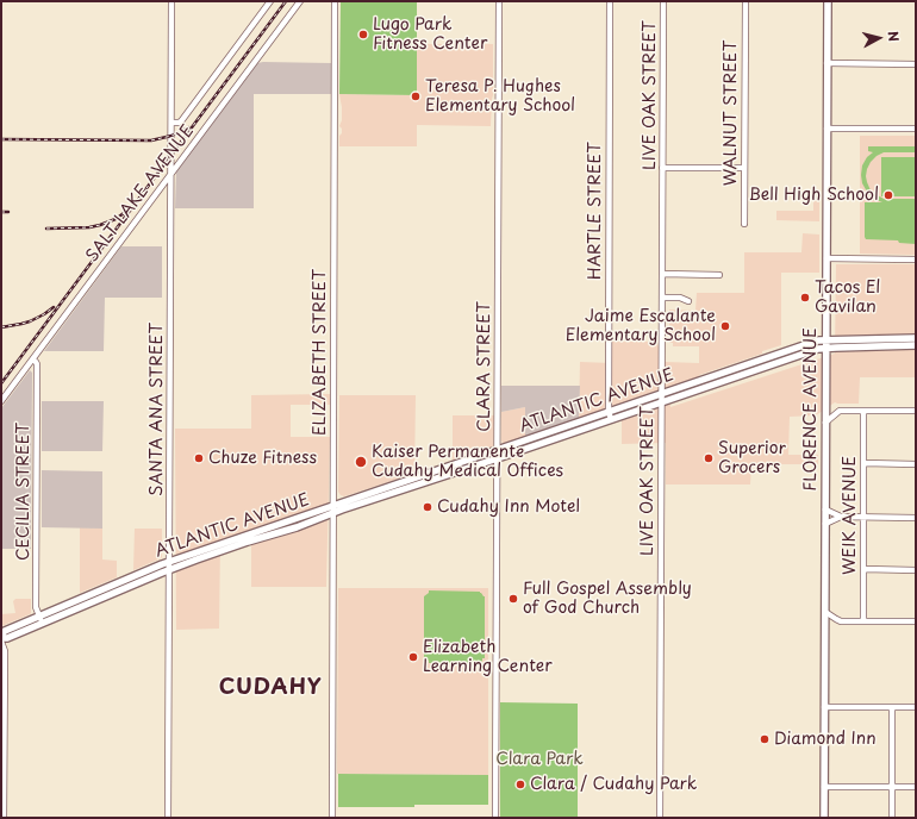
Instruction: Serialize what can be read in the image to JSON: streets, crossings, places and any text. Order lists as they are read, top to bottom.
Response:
{
  "streets": {
    "main road": ["ATLANTIC AVENUE", "FLORENCE AVENUE"],
    "street": [
      "LIVE OAK STREET",
      "WALNUT STREET",
      "SALT LAKE AVENUE",
      "HARTLE STREET",
      "ELIZABETH STREET",
      "CLARA STREET",
      "SANTA ANA STREET",
      "CECILIA STREET",
      "WEIK AVENUE"
    ]
  },
  "crossings": [
    ["LIVE OAK STREET", "ATLANTIC AVENUE"],
    ["SALT LAKE AVENUE", "SANTA ANA STREET"],
    ["SALT LAKE AVENUE", "CECILIA STREET"],
    ["HARTLE STREET", "ATLANTIC AVENUE"],
    ["ELIZABETH STREET", "ATLANTIC AVENUE"],
    ["CLARA STREET", "ATLANTIC AVENUE"],
    ["ATLANTIC AVENUE", "SANTA ANA STREET"],
    ["ATLANTIC AVENUE", "FLORENCE AVENUE"],
    ["ATLANTIC AVENUE", "CECILIA STREET"]
  ],
  "districts": ["CUDAHY"],
  "parks": ["Clara Park"],
  "places": [
    "Lugo Park Fitness Center",
    "Teresa P. Hughes Elementary School",
    "Bell High School",
    "Tacos El Gavilan",
    "Jaime Escalante Elementary School",
    "Chuze Fitness",
    "Superior Grocers",
    "Kaiser Permanente Cudahy Medical Offices",
    "Cudahy Inn Motel",
    "Full Gospel Assembly of God Church",
    "Elizabeth Learning Center",
    "Diamond Inn",
    "Clara / Cudahy Park"
  ],
  "north": "right"
}
